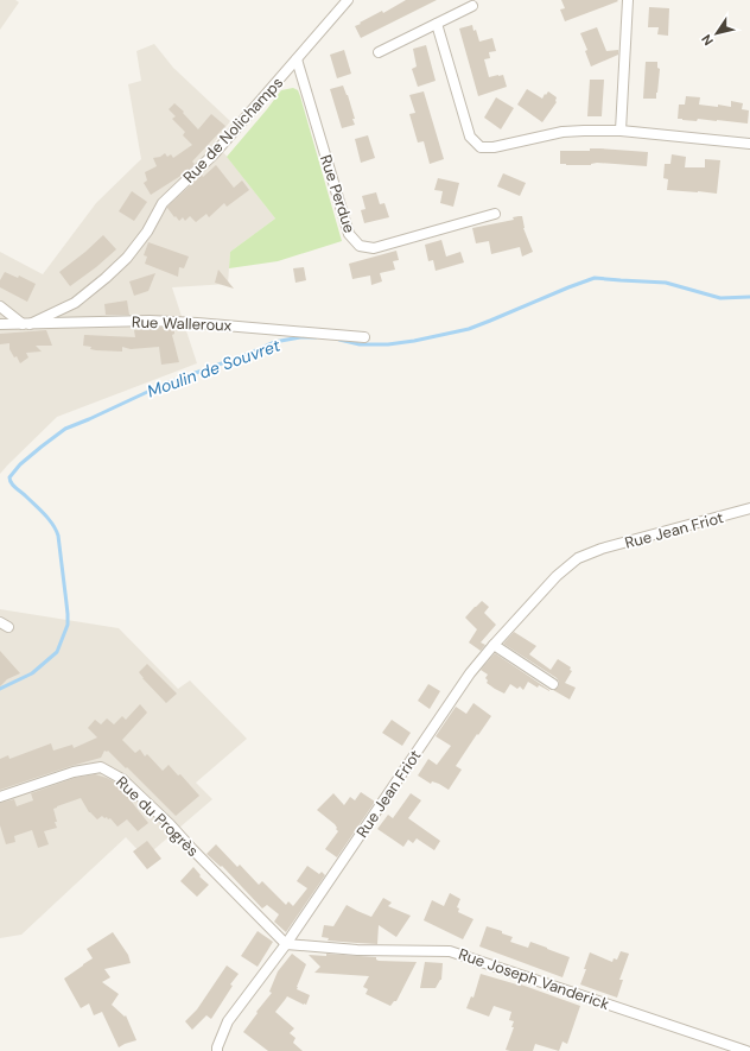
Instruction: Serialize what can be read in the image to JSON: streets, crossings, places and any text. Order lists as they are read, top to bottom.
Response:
{
  "streets": {
    "street": [
      "Rue de Nolichamps",
      "Rue Perdue",
      "Rue Walleroux",
      "Rue Jean Friot",
      "Rue du Progrès",
      "Rue Joseph Vanderick"
    ]
  },
  "crossings": [
    ["Rue de Nolichamps", "Rue Perdue"],
    ["Rue de Nolichamps", "Rue Walleroux"],
    ["Rue Jean Friot", "Rue du Progrès"],
    ["Rue Jean Friot", "Rue Joseph Vanderick"],
    ["Rue du Progrès", "Rue Joseph Vanderick"]
  ],
  "water": ["Moulin de Souvret"],
  "north": "bottom left"
}
